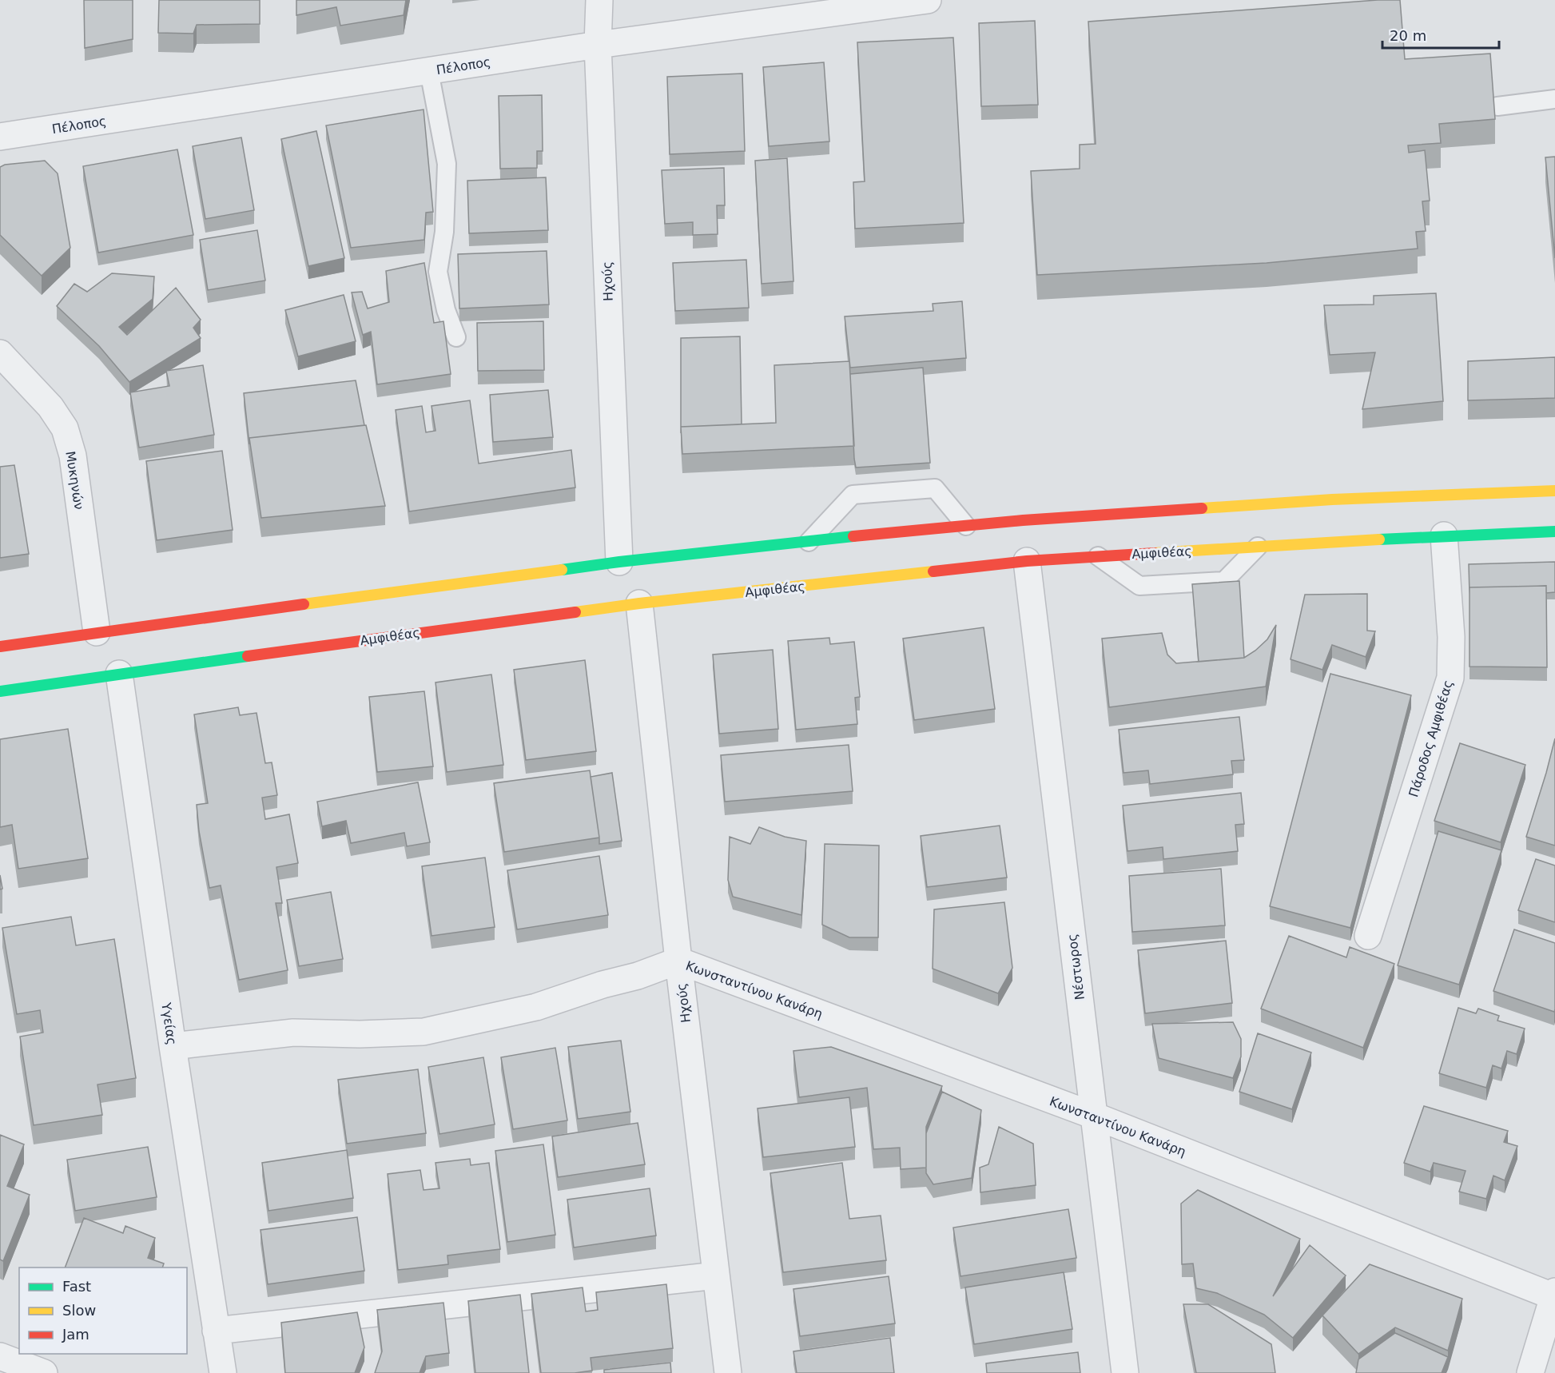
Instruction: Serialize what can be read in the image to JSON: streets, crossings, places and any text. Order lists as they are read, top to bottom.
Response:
{
  "streets": {
    "main road": ["Αμφιθέας"],
    "street": [
      "Πέλοπος",
      "Ηχούς",
      "Μυκηνών",
      "Πάροδος Αμφιθέας",
      "Νέστωρος",
      "Κωνσταντίνου Κανάρη",
      "Υγείας"
    ]
  },
  "crossings": [
    ["Πέλοπος", "Ηχούς"],
    ["Ηχούς", "Αμφιθέας"],
    ["Ηχούς", "Κωνσταντίνου Κανάρη"],
    ["Αμφιθέας", "Πάροδος Αμφιθέας"],
    ["Αμφιθέας", "Νέστωρος"],
    ["Αμφιθέας", "Υγείας"],
    ["Νέστωρος", "Κωνσταντίνου Κανάρη"]
  ],
  "legend": ["Fast", "Slow", "Jam"],
  "scale_bar": "20 m"
}
